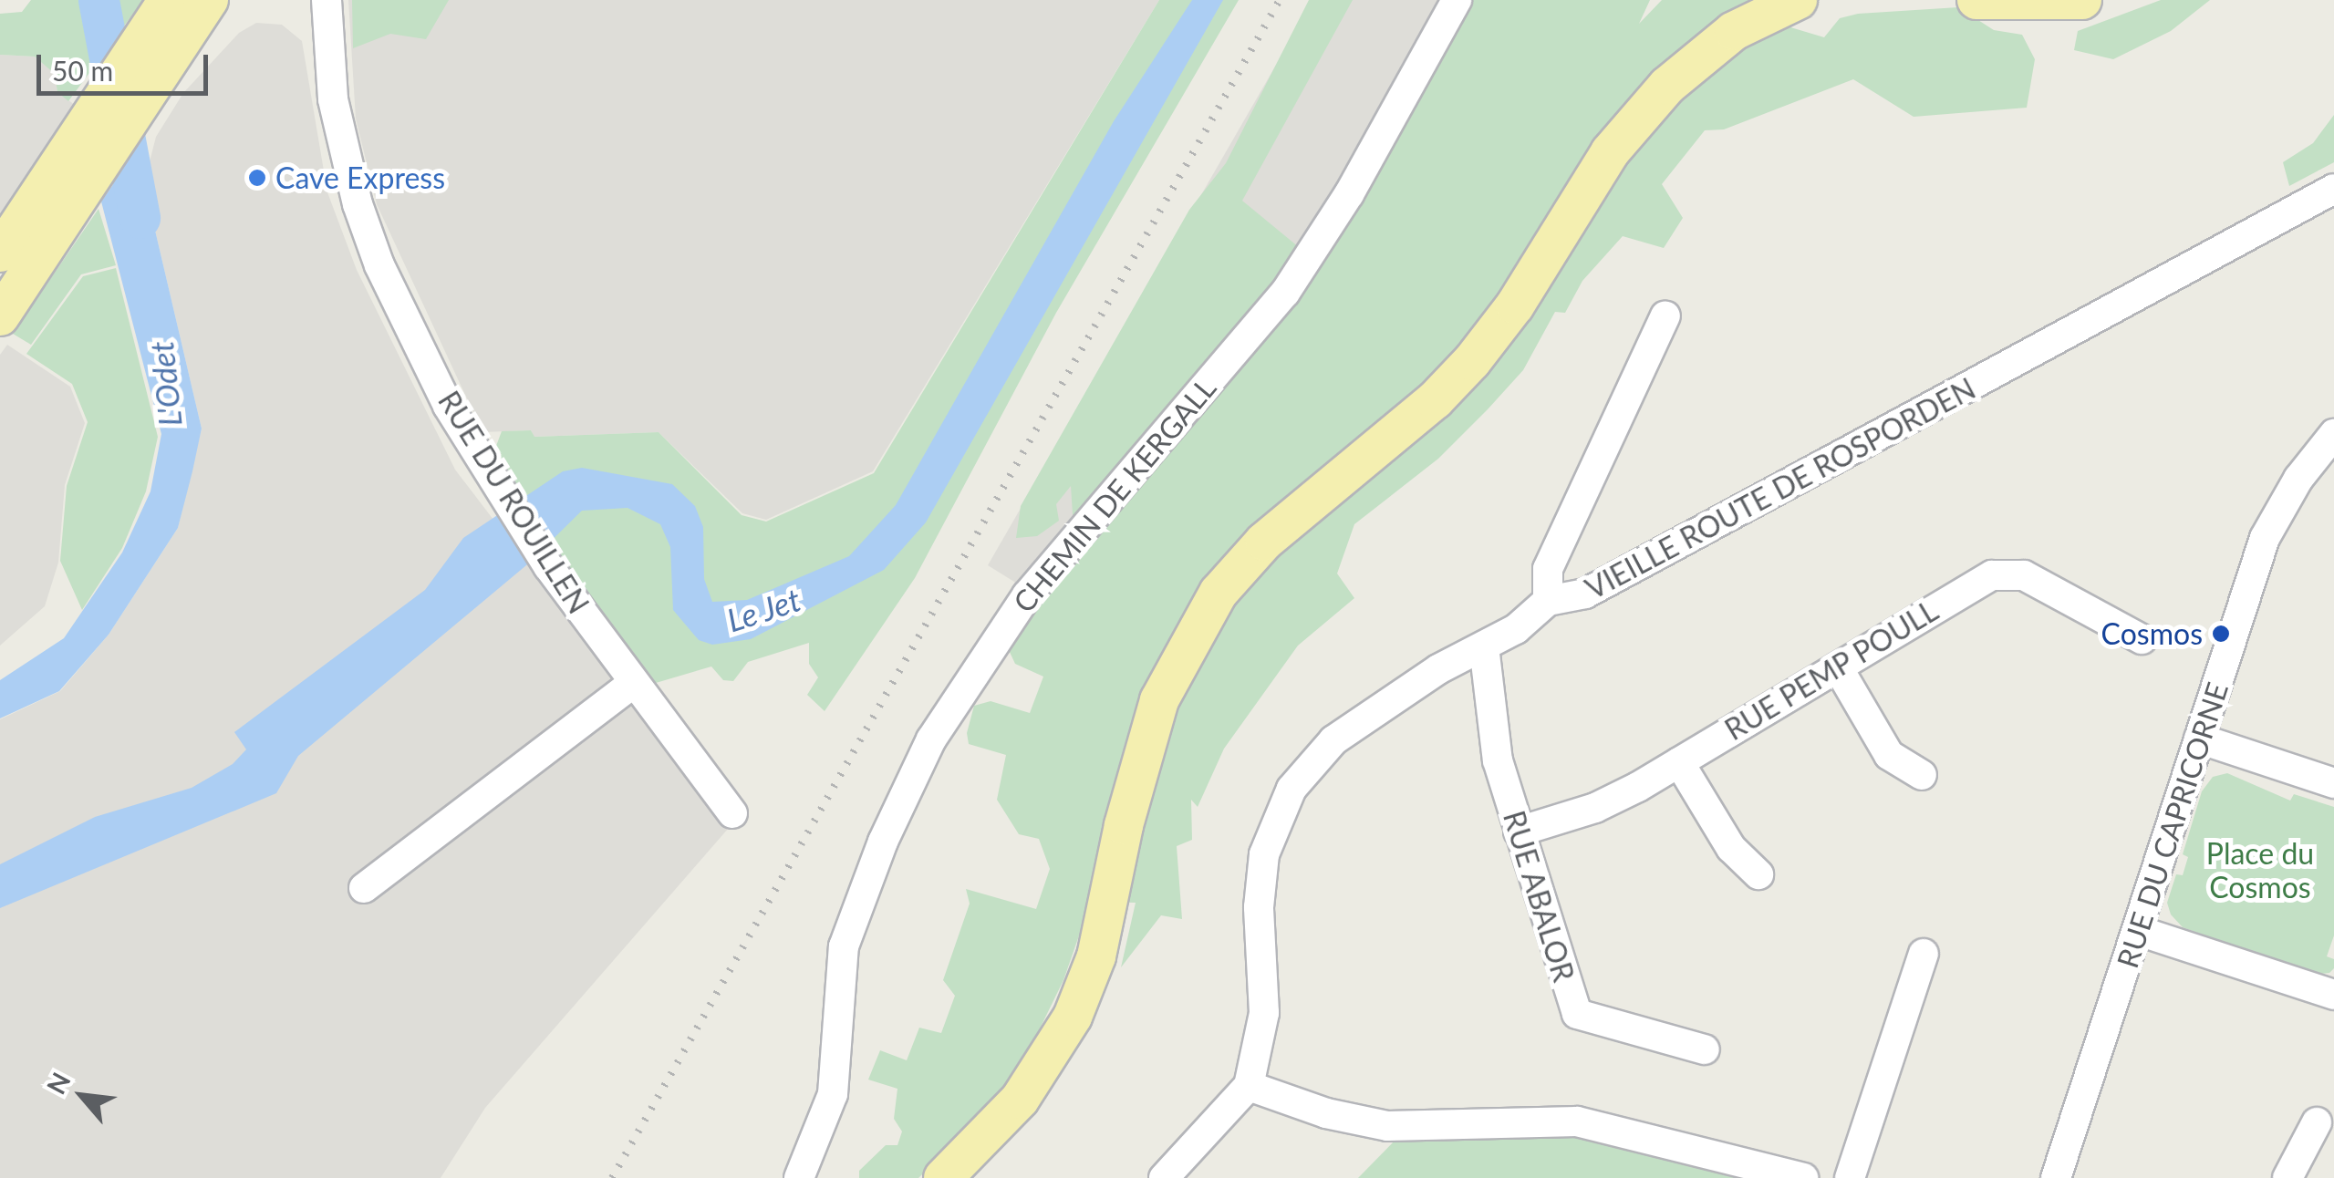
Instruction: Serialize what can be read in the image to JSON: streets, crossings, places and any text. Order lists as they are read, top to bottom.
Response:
{
  "streets": {
    "street": [
      "VIEILLE ROUTE DE ROSPORDEN",
      "CHEMIN DE KERGALL",
      "RUE DU ROUILLEN",
      "RUE PEMP POULL",
      "RUE DU CAPRICORNE",
      "RUE ABALOR"
    ]
  },
  "crossings": [
    ["VIEILLE ROUTE DE ROSPORDEN", "RUE ABALOR"],
    ["RUE PEMP POULL", "RUE ABALOR"]
  ],
  "water": ["L'Odet", "Le Jet"],
  "parks": ["Place du Cosmos"],
  "places": ["Cave Express", "Cosmos"],
  "scale_bar": "50 m",
  "north": "top left"
}
